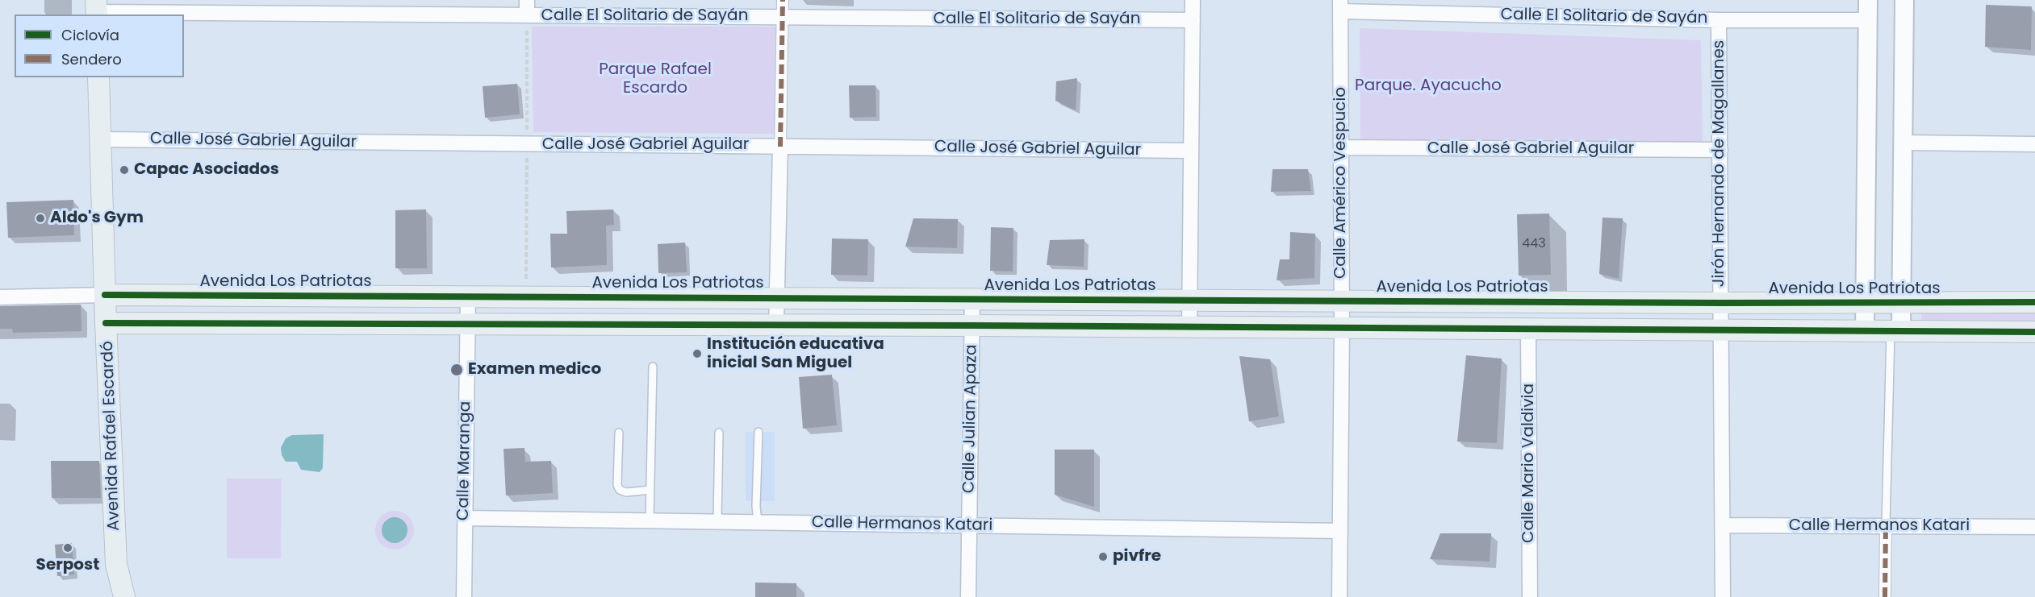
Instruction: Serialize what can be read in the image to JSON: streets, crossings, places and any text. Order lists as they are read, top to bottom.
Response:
{
  "streets": {
    "main road": ["Avenida Los Patriotas", "Avenida Rafael Escardó"],
    "street": [
      "Calle El Solitario de Sayán",
      "Calle José Gabriel Aguilar",
      "Jirón Hernando de Magallanes",
      "Calle Américo Vespucio",
      "Calle Julian Apaza",
      "Calle Maranga",
      "Calle Mario Valdivia",
      "Calle Hermanos Katari"
    ]
  },
  "crossings": [
    ["Calle El Solitario de Sayán", "Jirón Hernando de Magallanes"],
    ["Calle El Solitario de Sayán", "Calle Américo Vespucio"],
    ["Calle José Gabriel Aguilar", "Jirón Hernando de Magallanes"],
    ["Calle José Gabriel Aguilar", "Calle Américo Vespucio"],
    ["Calle José Gabriel Aguilar", "Avenida Rafael Escardó"],
    ["Jirón Hernando de Magallanes", "Avenida Los Patriotas"],
    ["Jirón Hernando de Magallanes", "Calle Hermanos Katari"],
    ["Calle Américo Vespucio", "Avenida Los Patriotas"],
    ["Calle Américo Vespucio", "Calle Hermanos Katari"],
    ["Avenida Los Patriotas", "Calle Julian Apaza"],
    ["Avenida Los Patriotas", "Avenida Rafael Escardó"],
    ["Avenida Los Patriotas", "Calle Maranga"],
    ["Calle Julian Apaza", "Calle Hermanos Katari"],
    ["Calle Maranga", "Calle Hermanos Katari"]
  ],
  "parks": ["Parque Rafael Escardo", "Parque. Ayacucho"],
  "places": [
    "Capac Asociados",
    "Aldo's Gym",
    "Institución educativa inicial San Miguel",
    "Examen medico",
    "Serpost",
    "pivfre"
  ],
  "house_numbers": ["443"],
  "legend": ["Ciclovía", "Sendero"]
}
